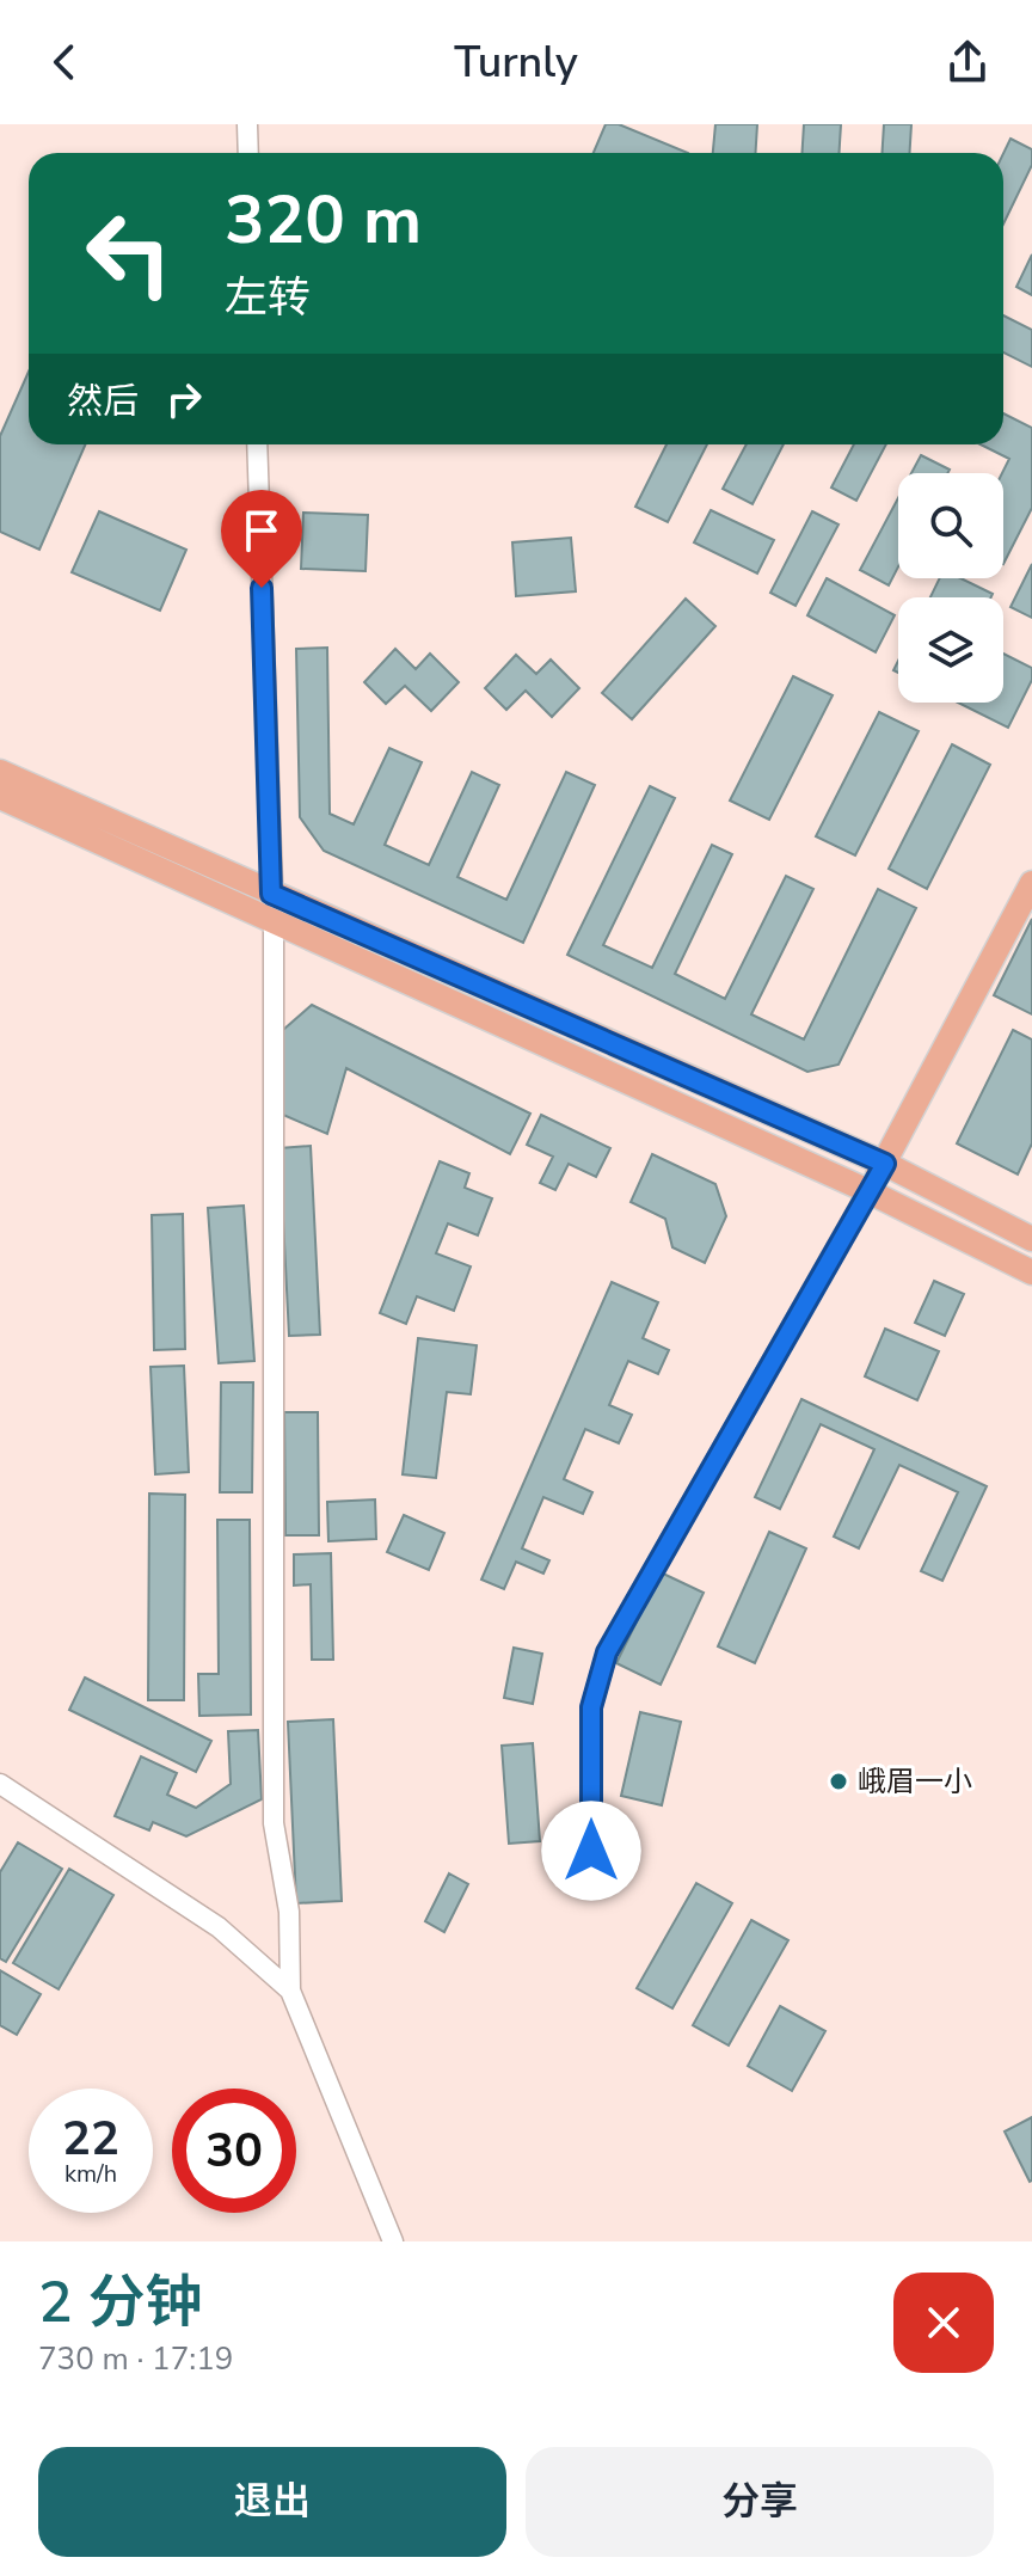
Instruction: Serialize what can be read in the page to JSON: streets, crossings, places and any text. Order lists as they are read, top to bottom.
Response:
{
  "places": ["峨眉一小"],
  "page": {
    "header": "Turnly",
    "turn": ["320 m", "左转"],
    "then": "然后",
    "speed": "22 km/h",
    "limit": "30",
    "heading": ["2 分钟", "730 m · 17:19"],
    "buttons": ["退出", "分享"]
  }
}
